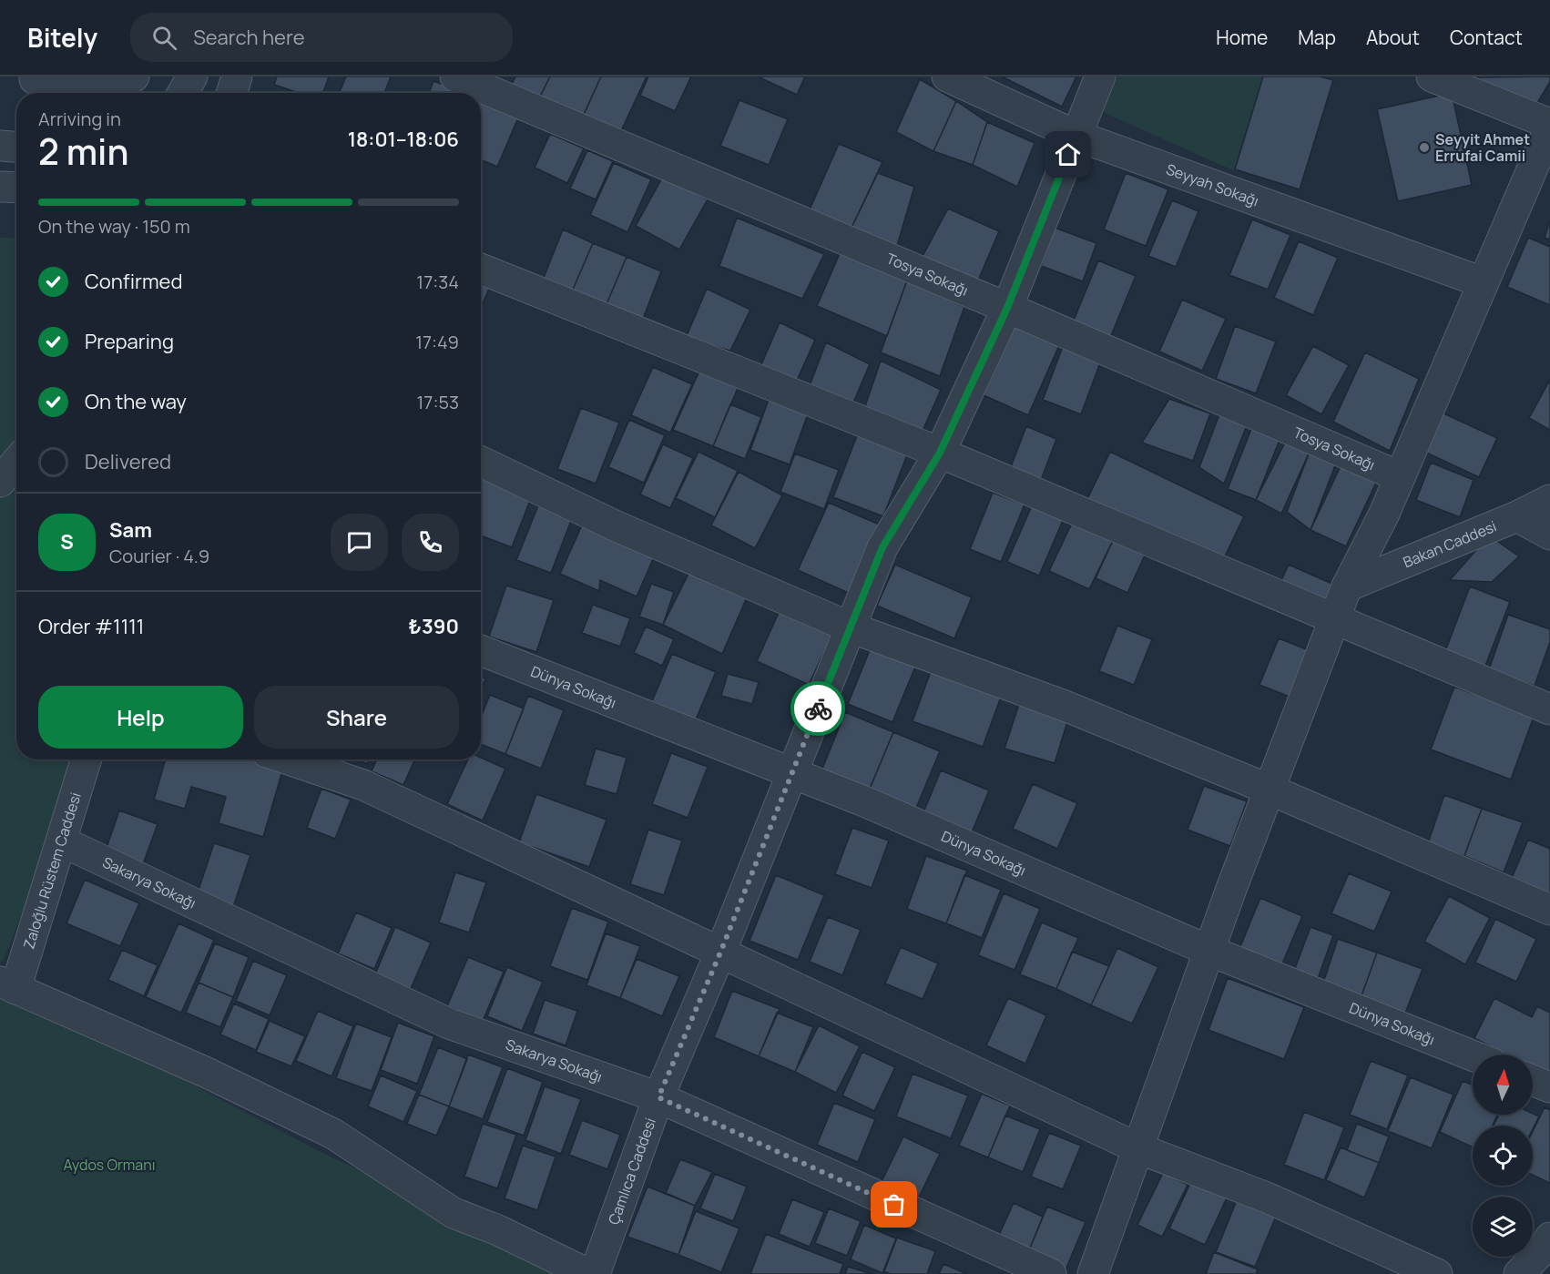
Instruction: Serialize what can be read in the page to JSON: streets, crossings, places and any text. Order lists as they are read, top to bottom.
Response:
{
  "streets": {
    "street": [
      "Seyyah Sokağı",
      "Tosya Sokağı",
      "Bakan Caddesi",
      "Dünya Sokağı",
      "Zaloğlu Rüstem Caddesi",
      "Sakarya Sokağı",
      "Çamlıca Caddesi"
    ]
  },
  "crossings": [
    ["Seyyah Sokağı", "Çamlıca Caddesi"],
    ["Tosya Sokağı", "Çamlıca Caddesi"],
    ["Dünya Sokağı", "Çamlıca Caddesi"],
    ["Zaloğlu Rüstem Caddesi", "Sakarya Sokağı"],
    ["Sakarya Sokağı", "Çamlıca Caddesi"]
  ],
  "parks": ["Aydos Ormanı"],
  "places": ["Seyyit Ahmet Errufai Camii"],
  "north": "top",
  "page": {
    "header": "Bitely",
    "search": "Search here",
    "nav": [
      "Home",
      "Map",
      "About",
      "Contact"
    ],
    "heading": ["2 min", "Arriving in", "18:01–18:06"],
    "panel": [
      "Sam",
      "Courier · 4.9",
      "Order #1111",
      "₺390"
    ],
    "bar": "On the way · 150 m",
    "list": [
      ["Confirmed", "17:34"],
      ["Preparing", "17:49"],
      ["On the way", "17:53"],
      "Delivered"
    ],
    "round": "S",
    "buttons": ["Help", "Share"]
  }
}
